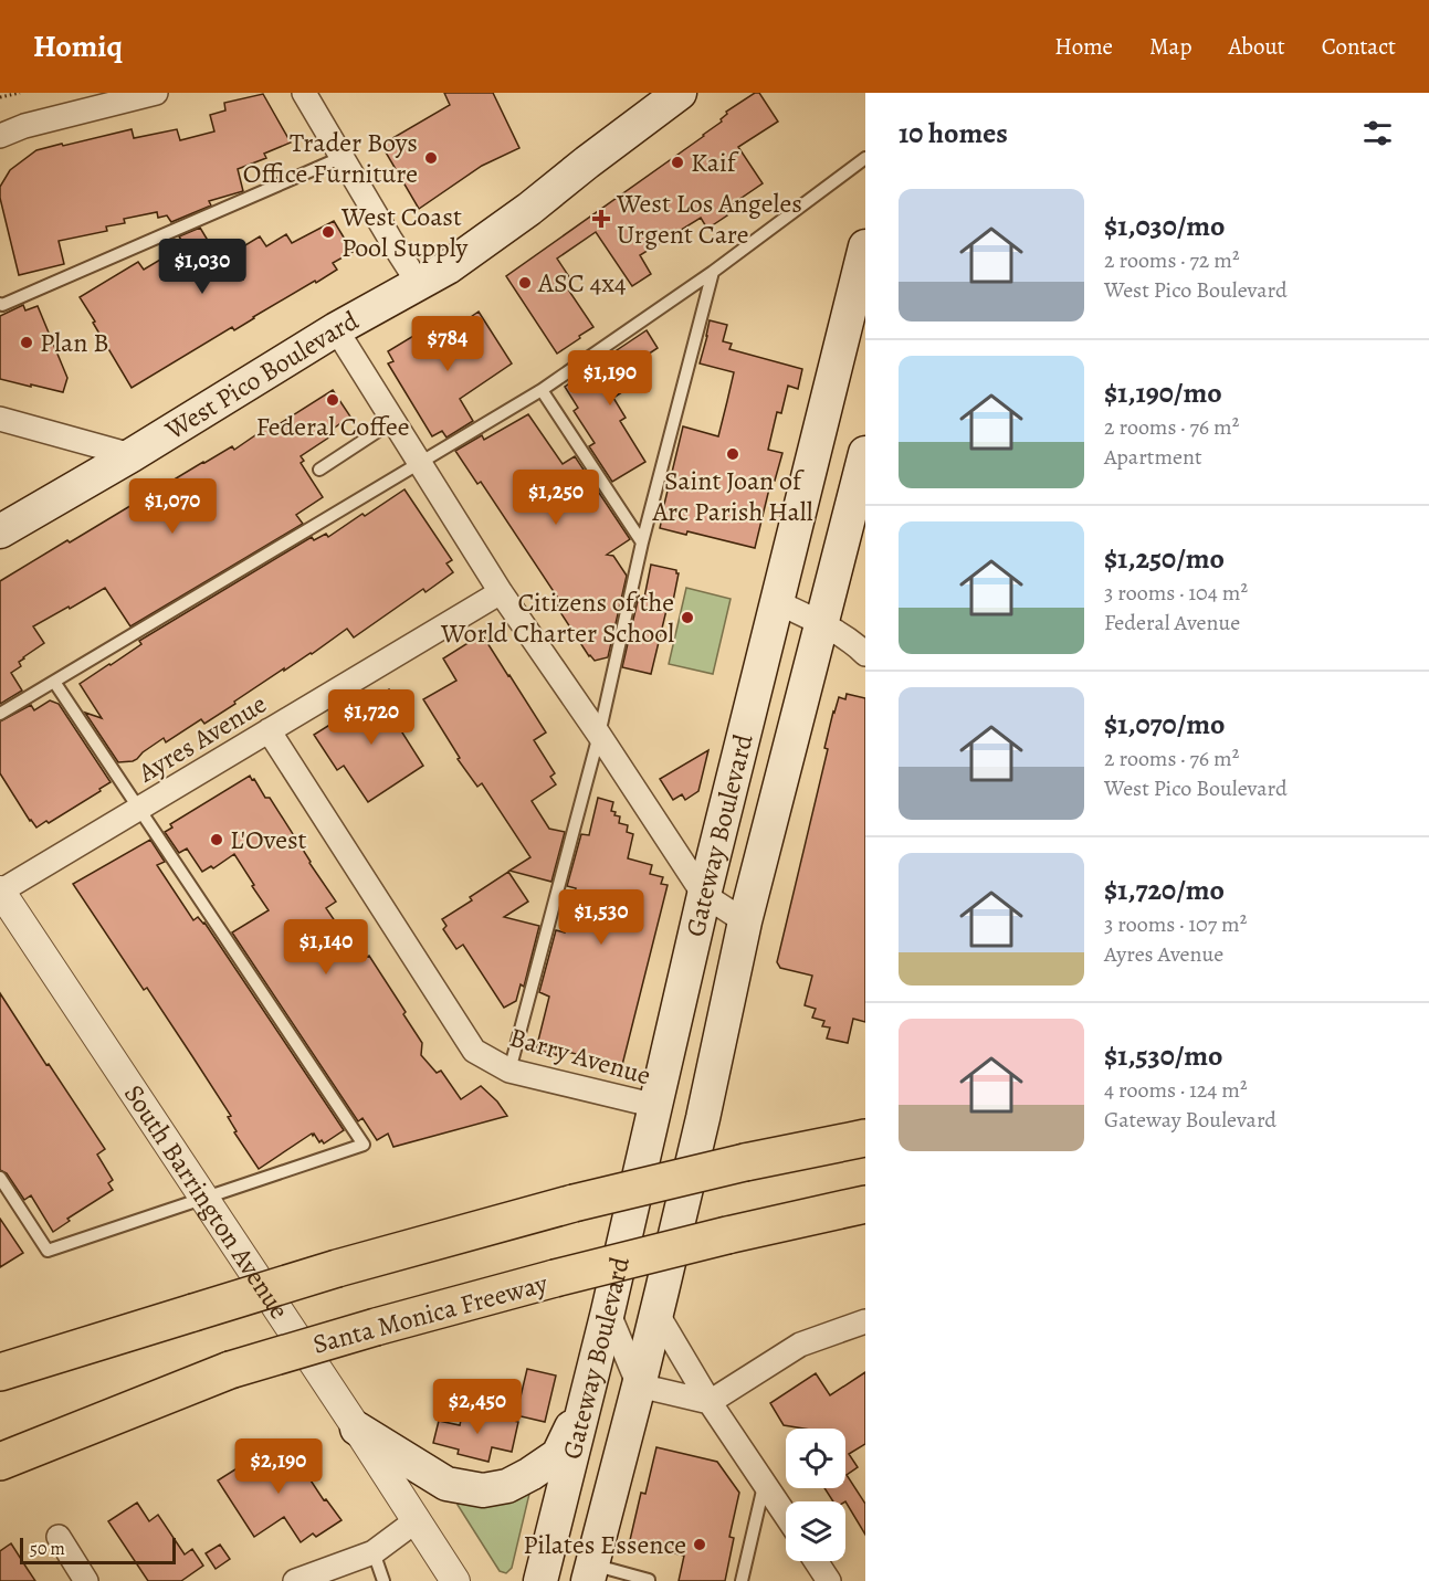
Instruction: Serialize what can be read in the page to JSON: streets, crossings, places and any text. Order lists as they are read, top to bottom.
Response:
{
  "streets": {
    "highway": ["Santa Monica Freeway"],
    "main road": ["West Pico Boulevard", "Gateway Boulevard"],
    "street": ["Ayres Avenue", "Barry Avenue", "South Barrington Avenue"]
  },
  "crossings": [
    ["Ayres Avenue", "Barry Avenue"],
    ["Ayres Avenue", "South Barrington Avenue"],
    ["Gateway Boulevard", "Barry Avenue"]
  ],
  "places": {
    "other": [
      "Trader Boys Office Furniture",
      "Kaif",
      "West Coast Pool Supply",
      "ASC 4x4",
      "Plan B",
      "Federal Coffee",
      "Saint Joan of Arc Parish Hall",
      "Citizens of the World Charter School",
      "L'Ovest",
      "Pilates Essence"
    ],
    "health": ["West Los Angeles Urgent Care"]
  },
  "scale_bar": "50 m",
  "page": {
    "header": "Homiq",
    "nav": [
      "Home",
      "Map",
      "About",
      "Contact"
    ],
    "heading": "10 homes",
    "list": [
      {
        "name": "$1,030/mo",
        "note": "2 rooms · 72 m² · West Pico Boulevard"
      },
      {
        "name": "$1,190/mo",
        "note": "2 rooms · 76 m² · Apartment"
      },
      {
        "name": "$1,250/mo",
        "note": "3 rooms · 104 m² · Federal Avenue"
      },
      {
        "name": "$1,070/mo",
        "note": "2 rooms · 76 m² · West Pico Boulevard"
      },
      {
        "name": "$1,720/mo",
        "note": "3 rooms · 107 m² · Ayres Avenue"
      },
      {
        "name": "$1,530/mo",
        "note": "4 rooms · 124 m² · Gateway Boulevard"
      }
    ],
    "price": [
      "$1,030",
      "$784",
      "$1,190",
      "$1,250",
      "$1,070",
      "$1,720",
      "$1,530",
      "$1,140",
      "$2,450",
      "$2,190"
    ],
    "scale": "50 m"
  }
}
